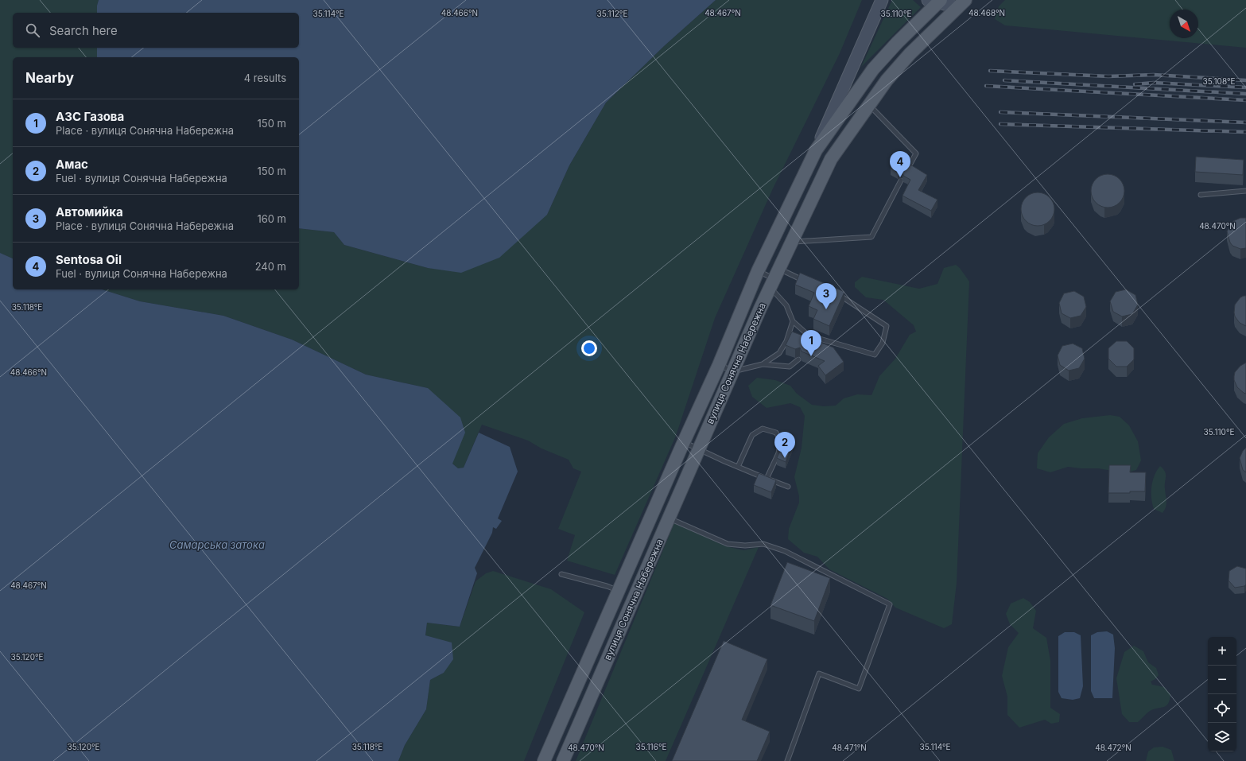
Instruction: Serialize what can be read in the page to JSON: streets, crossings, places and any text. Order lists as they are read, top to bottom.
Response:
{
  "streets": {
    "main road": ["вулиця Сонячна Набережна"]
  },
  "water": ["Самарська затока"],
  "north": "bottom right",
  "page": {
    "search": "Search here",
    "heading": ["Nearby", "4 results"],
    "list": [
      {
        "mark": "1",
        "name": "АЗС Газова",
        "note": "Place · вулиця Сонячна Набережна",
        "value": "150 m"
      },
      {
        "mark": "2",
        "name": "Амас",
        "note": "Fuel · вулиця Сонячна Набережна",
        "value": "150 m"
      },
      {
        "mark": "3",
        "name": "Автомийка",
        "note": "Place · вулиця Сонячна Набережна",
        "value": "160 m"
      },
      {
        "mark": "4",
        "name": "Sentosa Oil",
        "note": "Fuel · вулиця Сонячна Набережна",
        "value": "240 m"
      }
    ],
    "pins": [
      "4",
      "3",
      "1",
      "2"
    ],
    "map_buttons": ["+", "−"]
  },
  "coordinates": [
    "48.466°N",
    "48.467°N",
    "48.468°N",
    "35.114°E",
    "35.112°E",
    "35.110°E",
    "35.108°E",
    "48.470°N",
    "35.118°E",
    "35.120°E",
    "35.116°E",
    "48.471°N",
    "48.472°N"
  ]
}
